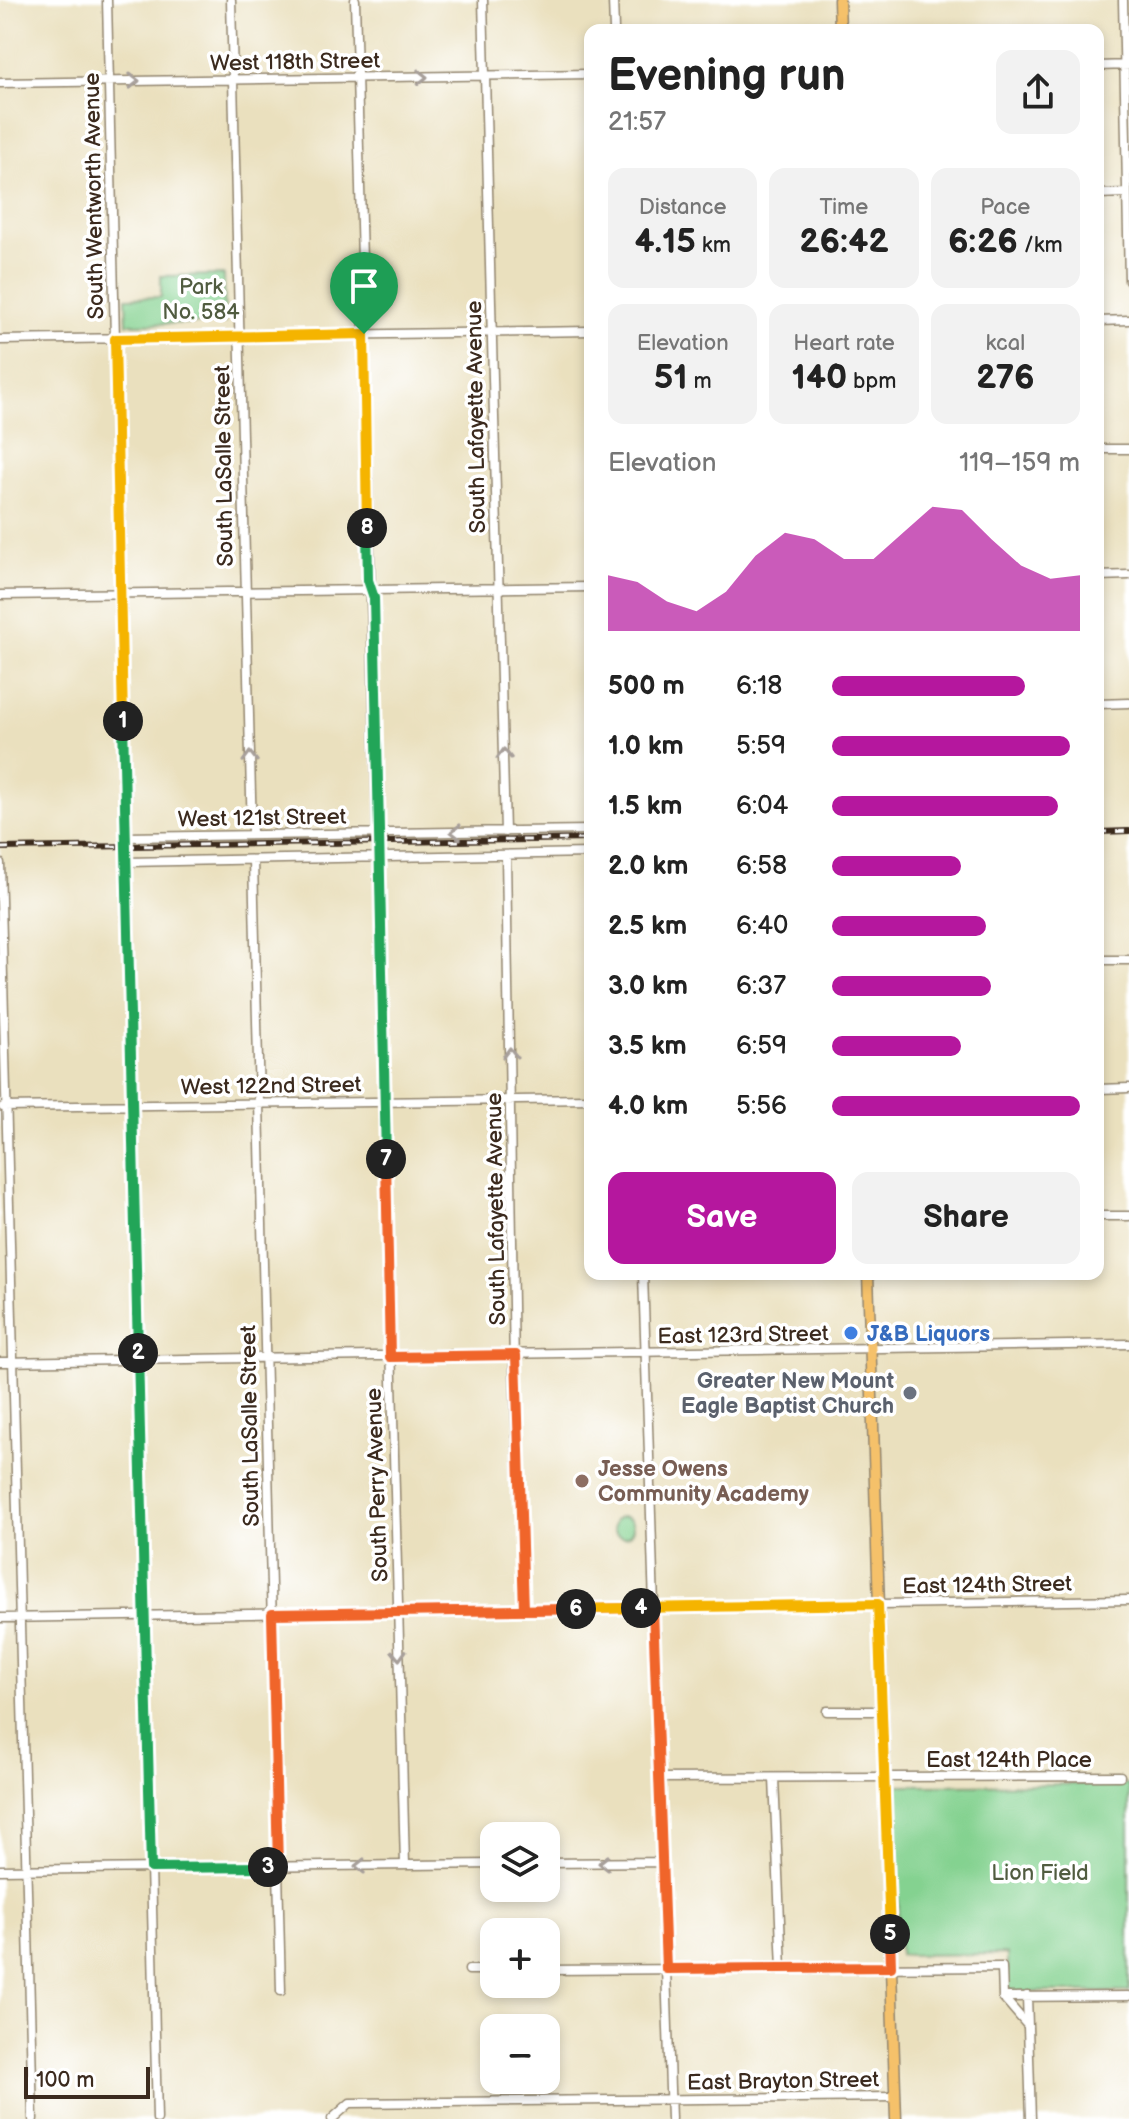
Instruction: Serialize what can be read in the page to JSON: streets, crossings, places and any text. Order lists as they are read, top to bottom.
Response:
{
  "streets": {
    "street": [
      "West 118th Street",
      "South Wentworth Avenue",
      "South Lafayette Avenue",
      "South LaSalle Street",
      "West 121st Street",
      "West 122nd Street",
      "East 123rd Street",
      "South Perry Avenue",
      "East 124th Street",
      "East 124th Place",
      "East Brayton Street"
    ]
  },
  "crossings": [
    ["West 118th Street", "South Wentworth Avenue"],
    ["West 118th Street", "South Lafayette Avenue"],
    ["West 118th Street", "South LaSalle Street"],
    ["West 118th Street", "South Perry Avenue"],
    ["South Wentworth Avenue", "West 121st Street"],
    ["South Wentworth Avenue", "West 122nd Street"],
    ["South Wentworth Avenue", "East 123rd Street"],
    ["South Wentworth Avenue", "East 124th Street"],
    ["South Lafayette Avenue", "West 121st Street"],
    ["South Lafayette Avenue", "West 122nd Street"],
    ["South Lafayette Avenue", "East 123rd Street"],
    ["South Lafayette Avenue", "East 124th Street"],
    ["South LaSalle Street", "West 121st Street"],
    ["South LaSalle Street", "West 122nd Street"],
    ["South LaSalle Street", "East 123rd Street"],
    ["South LaSalle Street", "East 124th Street"],
    ["West 121st Street", "South Perry Avenue"],
    ["West 122nd Street", "South Perry Avenue"],
    ["East 123rd Street", "South Perry Avenue"],
    ["South Perry Avenue", "East 124th Street"]
  ],
  "one_way": ["West 118th Street"],
  "parks": ["Park No. 584", "Lion Field"],
  "places": ["J&B Liquors", "Greater New Mount Eagle Baptist Church", "Jesse Owens Community Academy"],
  "scale_bar": "100 m",
  "page": {
    "heading": ["Evening run", "21:57"],
    "stats": [
      ["Distance", "4.15 km"],
      ["Time", "26:42"],
      ["Pace", "6:26 /km"],
      ["Elevation", "51 m"],
      ["Heart rate", "140 bpm"],
      ["kcal", "276"]
    ],
    "chart": ["Elevation", "119–159 m"],
    "pins": [
      "8",
      "1",
      "7",
      "2",
      "4",
      "6",
      "3",
      "5"
    ],
    "list": [
      {
        "name": "500 m",
        "note": "6:18"
      },
      {
        "name": "1.0 km",
        "note": "5:59"
      },
      {
        "name": "1.5 km",
        "note": "6:04"
      },
      {
        "name": "2.0 km",
        "note": "6:58"
      },
      {
        "name": "2.5 km",
        "note": "6:40"
      },
      {
        "name": "3.0 km",
        "note": "6:37"
      },
      {
        "name": "3.5 km",
        "note": "6:59"
      },
      {
        "name": "4.0 km",
        "note": "5:56"
      }
    ],
    "buttons": ["Save", "Share"],
    "map_buttons": ["+", "−"],
    "scale": "100 m"
  }
}
